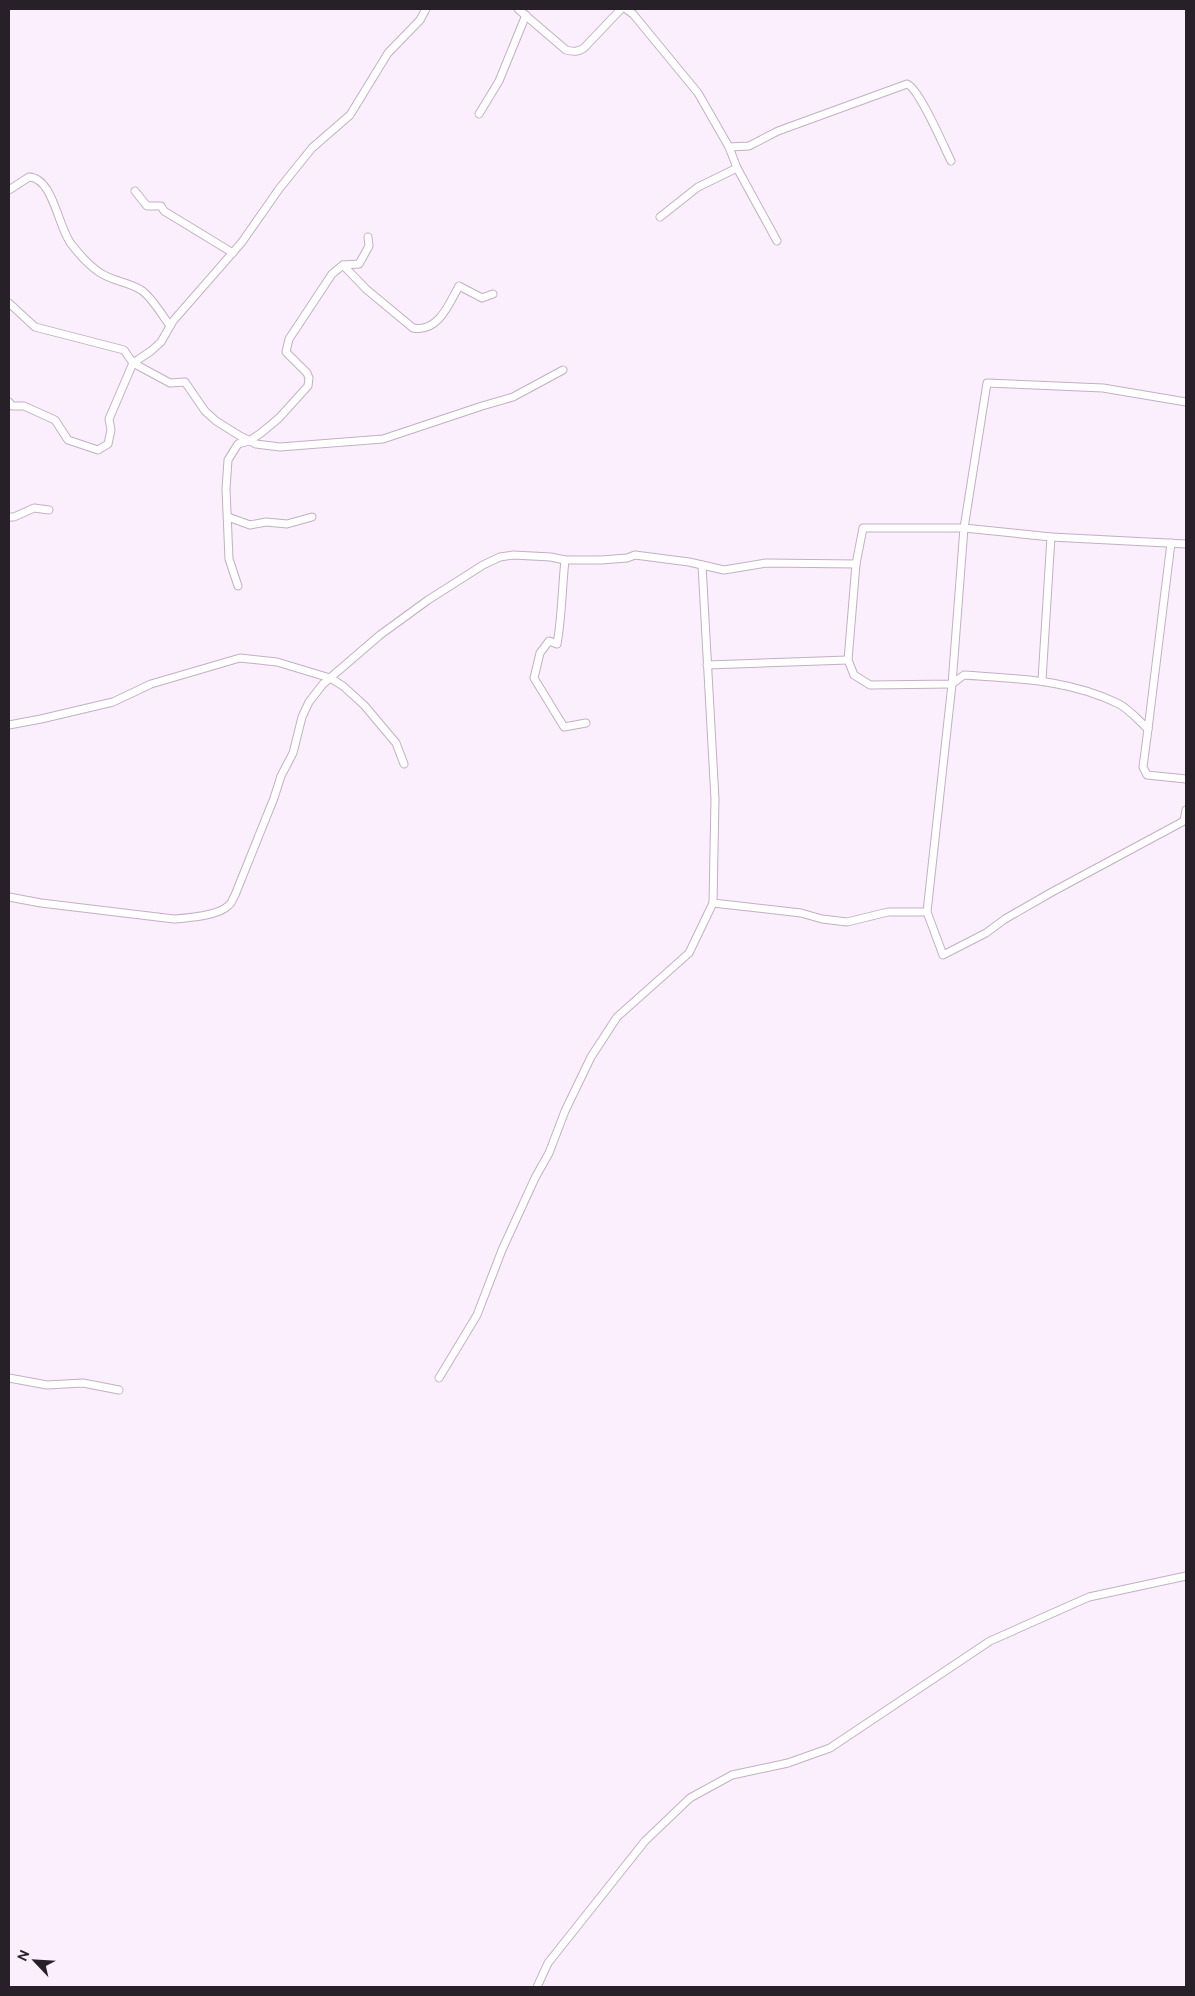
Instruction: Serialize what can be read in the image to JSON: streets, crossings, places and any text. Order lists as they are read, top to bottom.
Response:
{
  "north": "top left"
}
